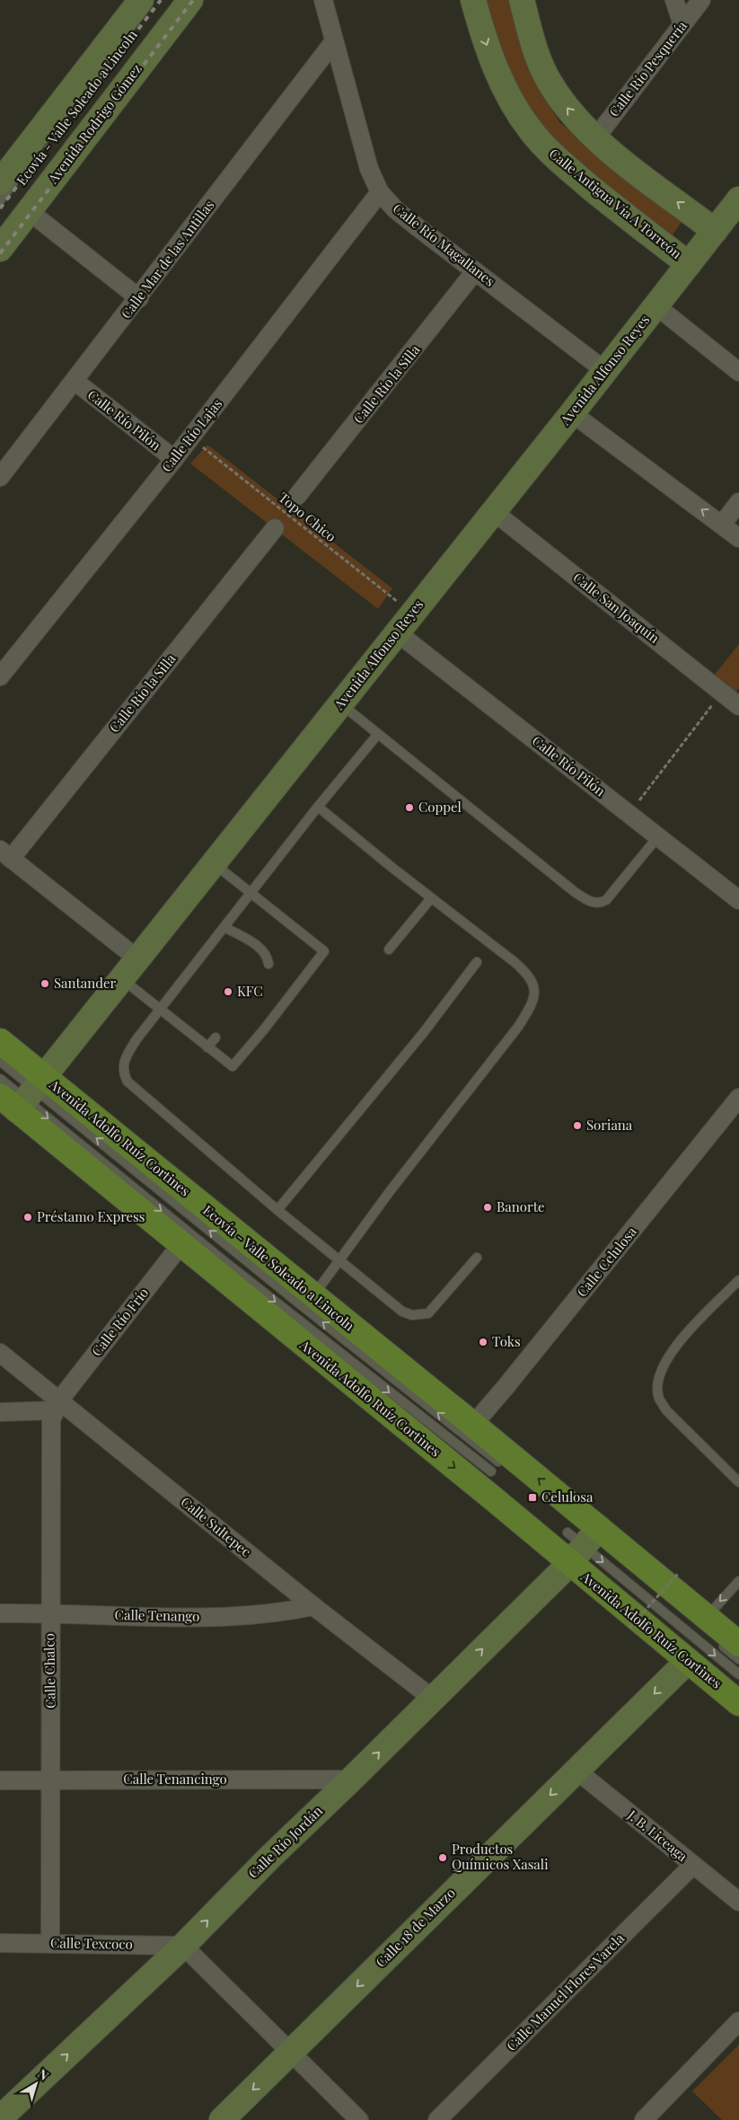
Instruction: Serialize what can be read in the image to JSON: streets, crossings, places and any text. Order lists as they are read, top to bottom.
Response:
{
  "streets": {
    "main road": ["Avenida Adolfo Ruíz Cortines"],
    "street": [
      "Calle Río Pesquería",
      "Avenida Rodrigo Gómez",
      "Calle Antigua Vía A Torreón",
      "Calle Río Magallanes",
      "Calle Mar de las Antillas",
      "Avenida Alfonso Reyes",
      "Calle Río la Silla",
      "Calle Río Pilón",
      "Calle Río Lajas",
      "Calle San Joaquín",
      "Calle Celulosa",
      "Calle Río Frío",
      "Calle Sultepec",
      "Calle Tenango",
      "Calle Chalco",
      "Calle Tenancingo",
      "J. B. Liceaga",
      "Calle Río Jordán",
      "Calle 18 de Marzo",
      "Calle Texcoco",
      "Calle Manuel Flores Varela"
    ],
    "lane": ["Ecovía - Valle Soleado a Lincoln"],
    "path": ["Topo Chico"]
  },
  "crossings": [
    ["Ecovía - Valle Soleado a Lincoln", "Avenida Alfonso Reyes"],
    ["Ecovía - Valle Soleado a Lincoln", "Avenida Adolfo Ruíz Cortines"],
    ["Calle Antigua Vía A Torreón", "Avenida Alfonso Reyes"],
    ["Calle Río Magallanes", "Calle Mar de las Antillas"],
    ["Calle Río Magallanes", "Avenida Alfonso Reyes"],
    ["Calle Río Magallanes", "Calle Río la Silla"],
    ["Calle Río Magallanes", "Calle Río Lajas"],
    ["Calle Mar de las Antillas", "Calle Río Pilón"],
    ["Avenida Alfonso Reyes", "Calle Río Pilón"],
    ["Avenida Alfonso Reyes", "Topo Chico"],
    ["Avenida Alfonso Reyes", "Calle San Joaquín"],
    ["Avenida Alfonso Reyes", "Avenida Adolfo Ruíz Cortines"],
    ["Calle Río Pilón", "Calle Río Lajas"],
    ["Calle Río Lajas", "Topo Chico"],
    ["Avenida Adolfo Ruíz Cortines", "Calle Celulosa"],
    ["Avenida Adolfo Ruíz Cortines", "Calle Río Frío"],
    ["Avenida Adolfo Ruíz Cortines", "Calle Río Jordán"],
    ["Avenida Adolfo Ruíz Cortines", "Calle 18 de Marzo"],
    ["Calle Río Frío", "Calle Sultepec"],
    ["Calle Río Frío", "Calle Chalco"],
    ["Calle Sultepec", "Calle Tenango"],
    ["Calle Sultepec", "Calle Chalco"],
    ["Calle Sultepec", "Calle Río Jordán"],
    ["Calle Tenango", "Calle Chalco"],
    ["Calle Chalco", "Calle Tenancingo"],
    ["Calle Chalco", "Calle Texcoco"],
    ["Calle Tenancingo", "Calle Río Jordán"],
    ["J. B. Liceaga", "Calle 18 de Marzo"],
    ["J. B. Liceaga", "Calle Manuel Flores Varela"],
    ["Calle Río Jordán", "Calle Texcoco"]
  ],
  "one_way": ["Calle Río Jordán", "Calle 18 de Marzo"],
  "places": {
    "other": [
      "Coppel",
      "Santander",
      "KFC",
      "Soriana",
      "Banorte",
      "Préstamo Express",
      "Toks",
      "Productos Químicos Xasali"
    ],
    "transit": ["Celulosa"]
  },
  "north": "top right"
}
